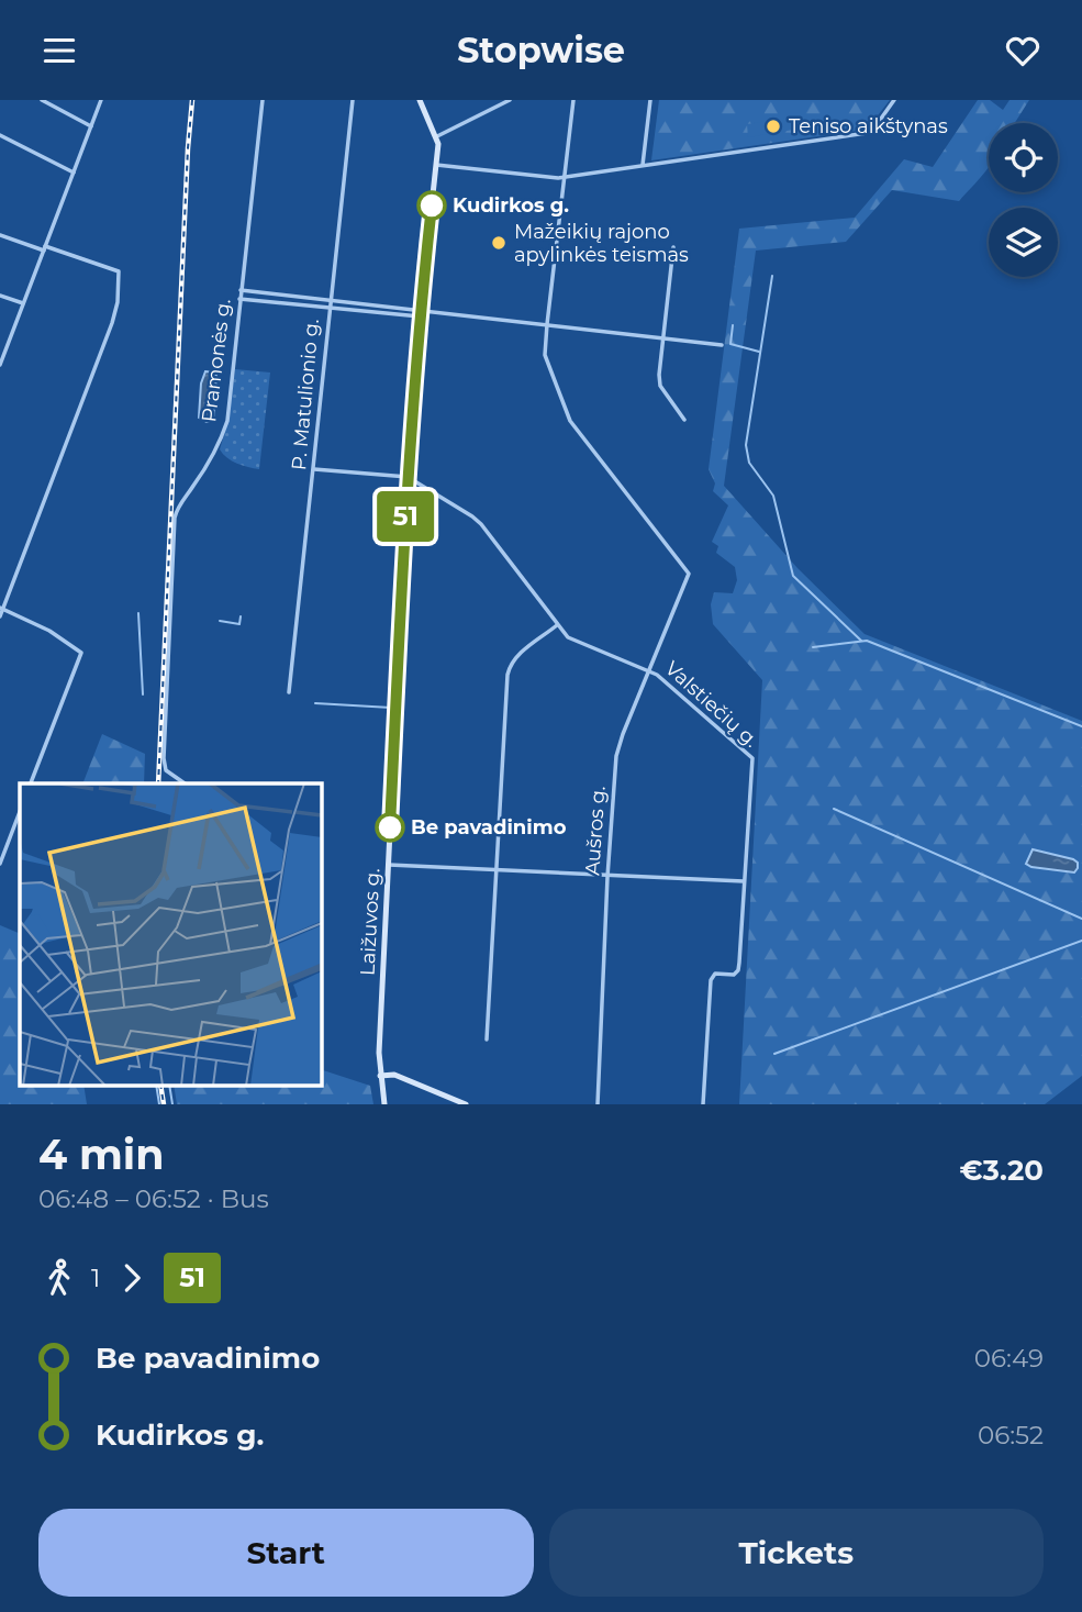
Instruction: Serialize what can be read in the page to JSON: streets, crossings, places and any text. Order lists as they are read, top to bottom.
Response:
{
  "streets": {
    "main road": ["Laižuvos g."],
    "street": [
      "Pramonės g.",
      "P. Matulionio g.",
      "Valstiečių g.",
      "Aušros g."
    ]
  },
  "crossings": [
    ["Valstiečių g.", "Aušros g."],
    ["Valstiečių g.", "Laižuvos g."]
  ],
  "places": [
    "Teniso aikštynas",
    "Kudirkos g.",
    "Mažeikių rajono apylinkės teismas",
    "Be pavadinimo"
  ],
  "lines": ["bus line 51"],
  "page": {
    "header": "Stopwise",
    "on_map": "51",
    "heading": ["4 min", "06:48 – 06:52 · Bus", "€3.20"],
    "legs": ["1", "51"],
    "list": [
      {
        "name": "Be pavadinimo",
        "value": "06:49"
      },
      {
        "name": "Kudirkos g.",
        "value": "06:52"
      }
    ],
    "buttons": ["Start", "Tickets"]
  }
}
